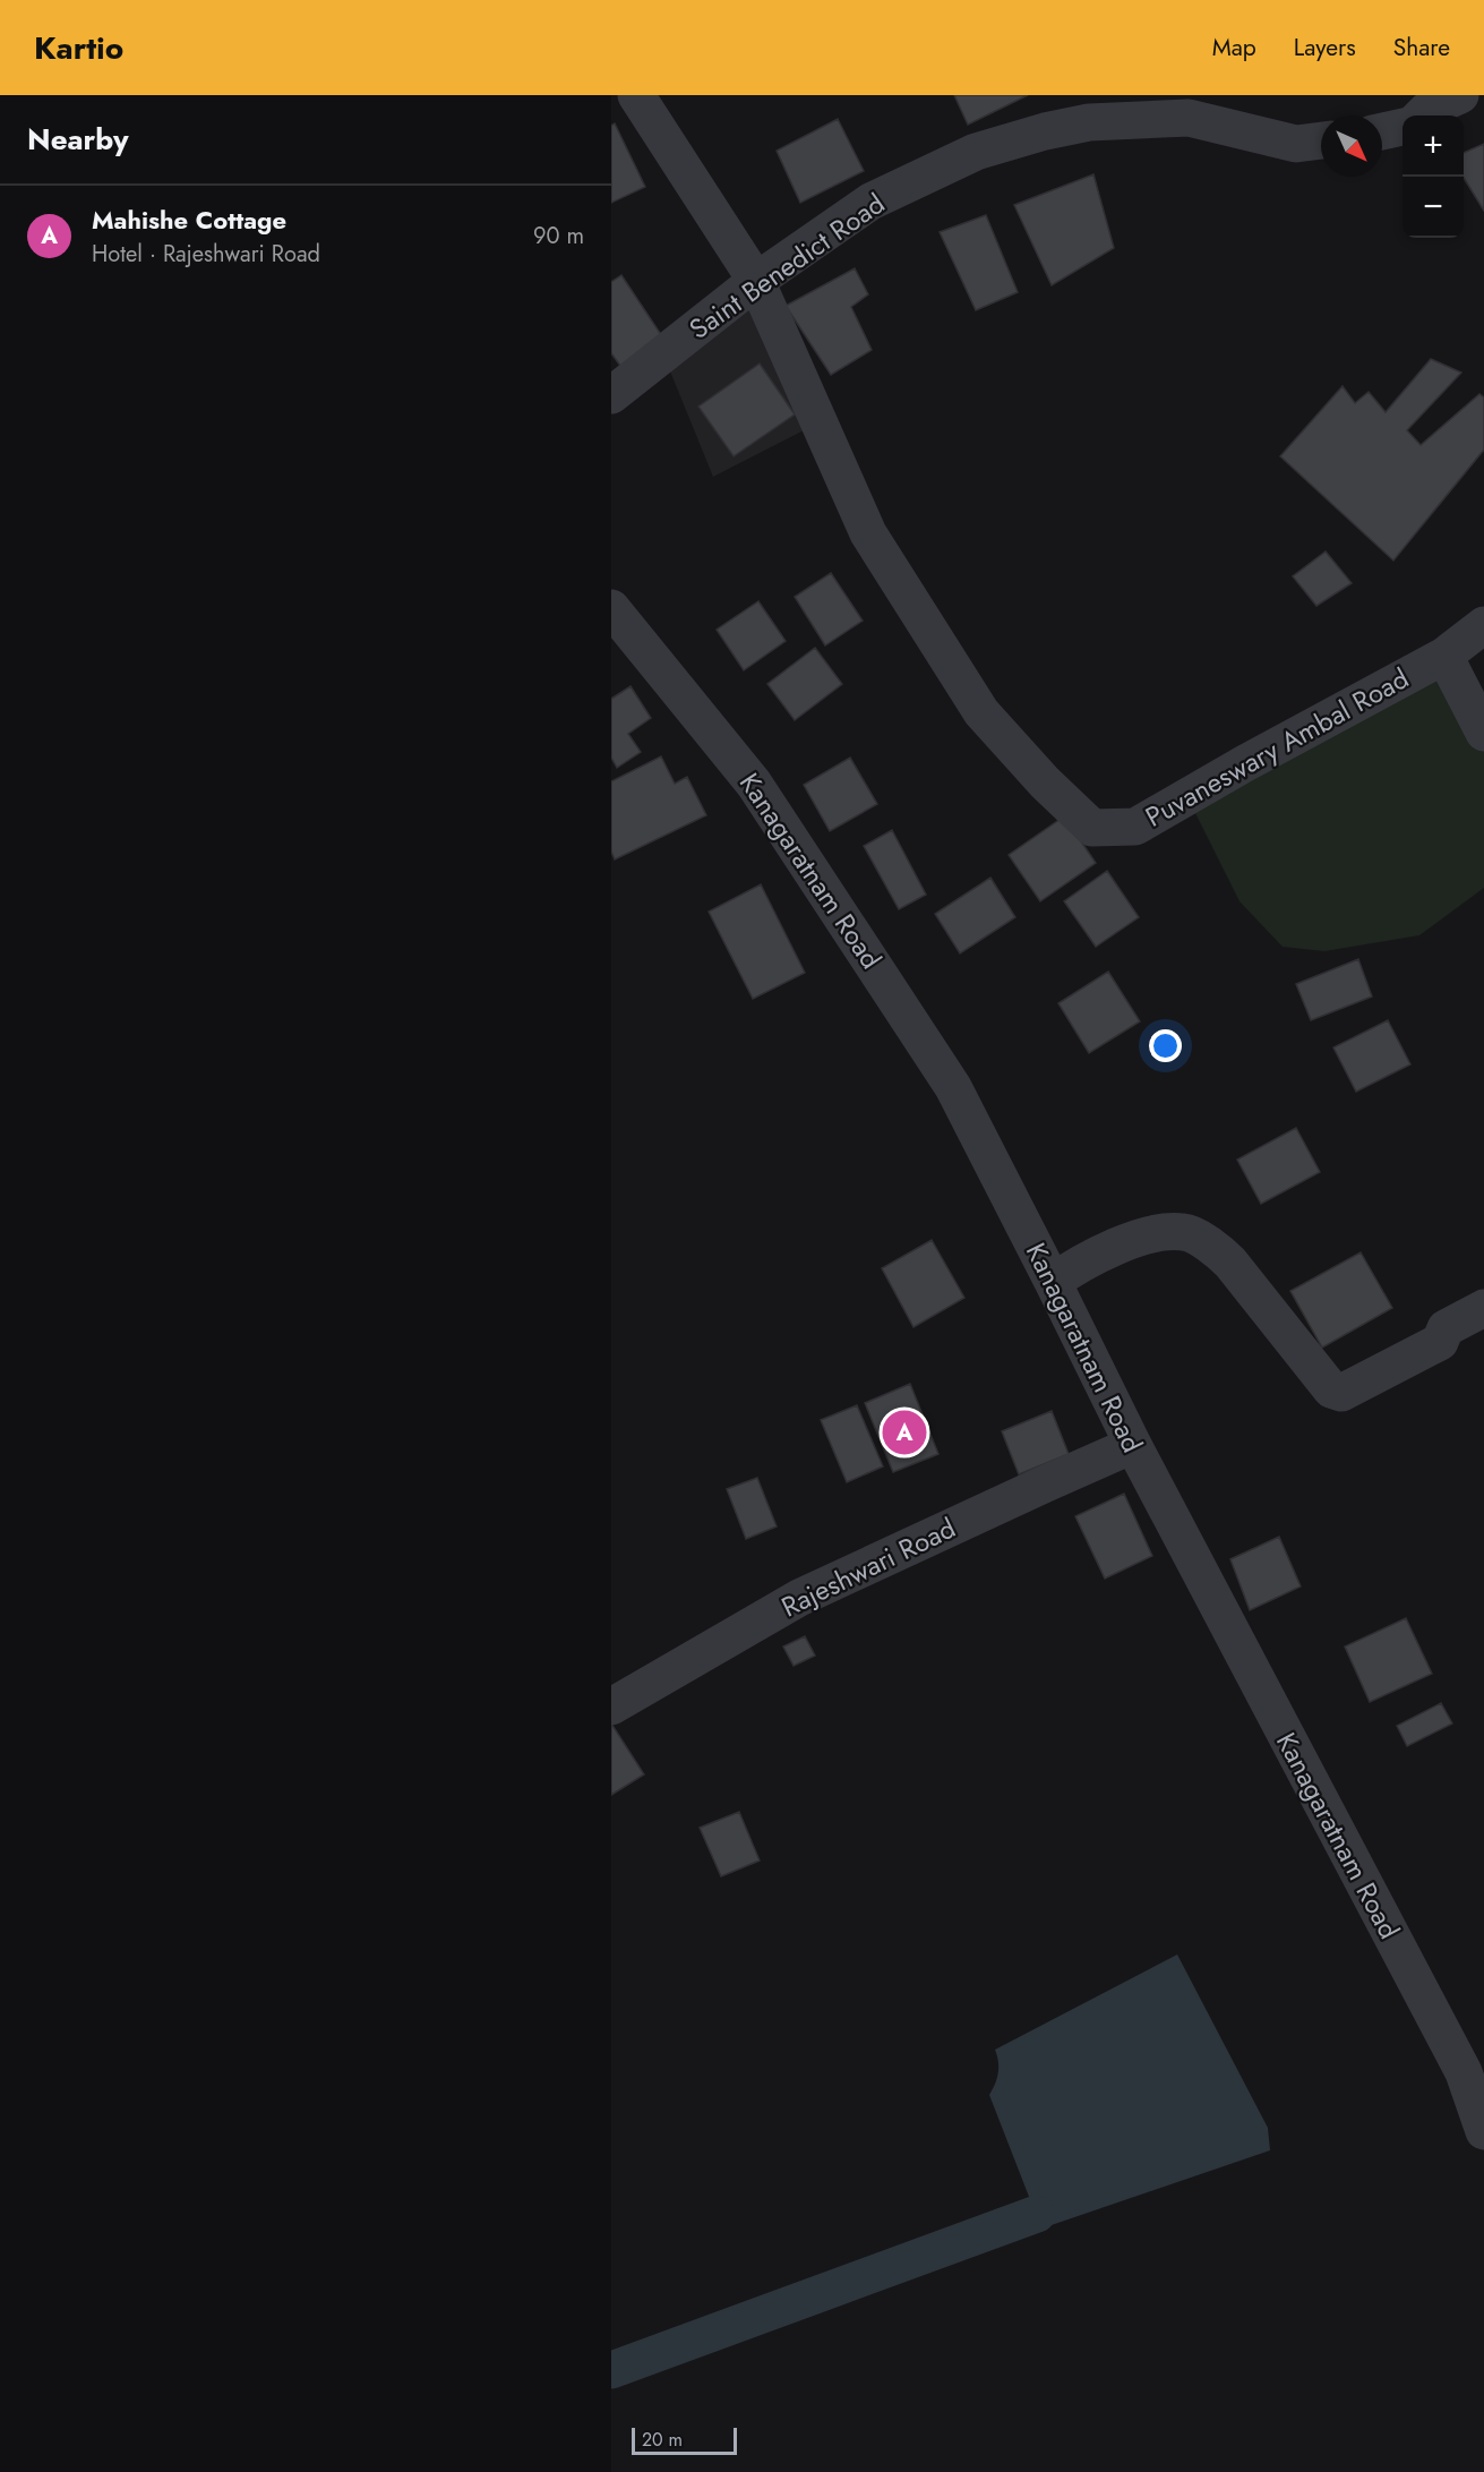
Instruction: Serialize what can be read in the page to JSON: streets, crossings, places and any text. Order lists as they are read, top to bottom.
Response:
{
  "streets": {
    "street": [
      "Saint Benedict Road",
      "Puvaneswary Ambal Road",
      "Kanagaratnam Road",
      "Rajeshwari Road"
    ]
  },
  "crossings": [
    ["Saint Benedict Road", "Puvaneswary Ambal Road"],
    ["Kanagaratnam Road", "Rajeshwari Road"]
  ],
  "scale_bar": "20 m",
  "north": "bottom right",
  "page": {
    "header": "Kartio",
    "nav": ["Map", "Layers", "Share"],
    "heading": "Nearby",
    "map_buttons": ["+", "−"],
    "list": [
      {
        "mark": "A",
        "name": "Mahishe Cottage",
        "note": "Hotel · Rajeshwari Road",
        "value": "90 m"
      }
    ],
    "pins": "A",
    "scale": "20 m"
  }
}
